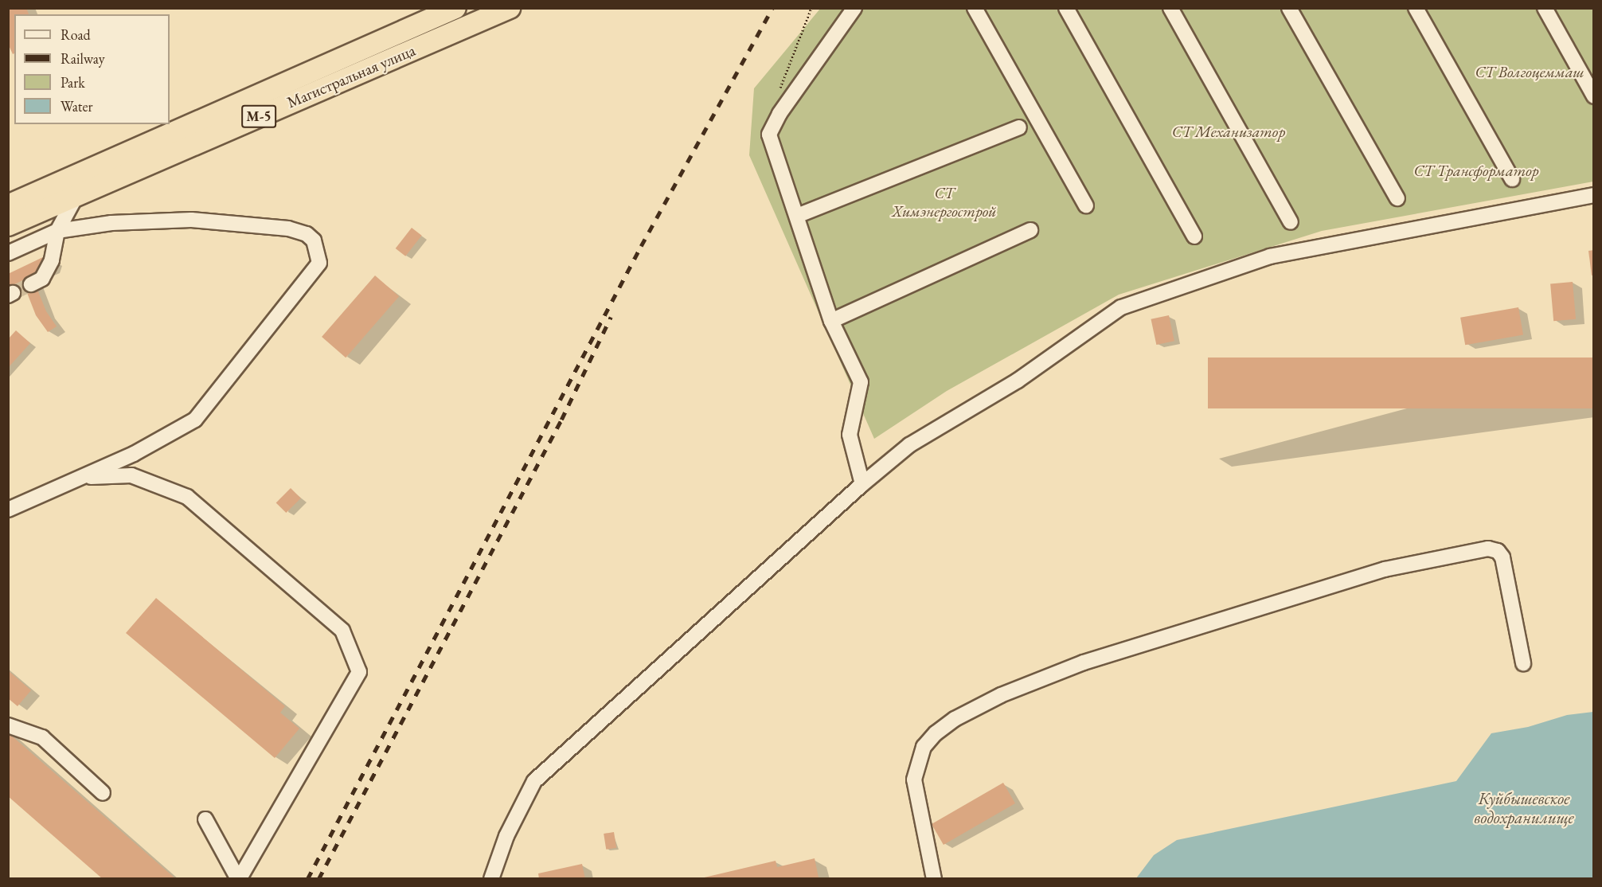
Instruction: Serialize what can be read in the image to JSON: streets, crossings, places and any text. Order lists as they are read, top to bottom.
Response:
{
  "streets": {
    "highway": ["Магистральная улица", "М-5"]
  },
  "water": ["Куйбышевское водохранилище"],
  "parks": [
    "СТ Волгоцеммаш",
    "СТ Механизатор",
    "СТ Трансформатор",
    "СТ Химэнергострой"
  ],
  "legend": [
    "Road",
    "Railway",
    "Park",
    "Water"
  ]
}
